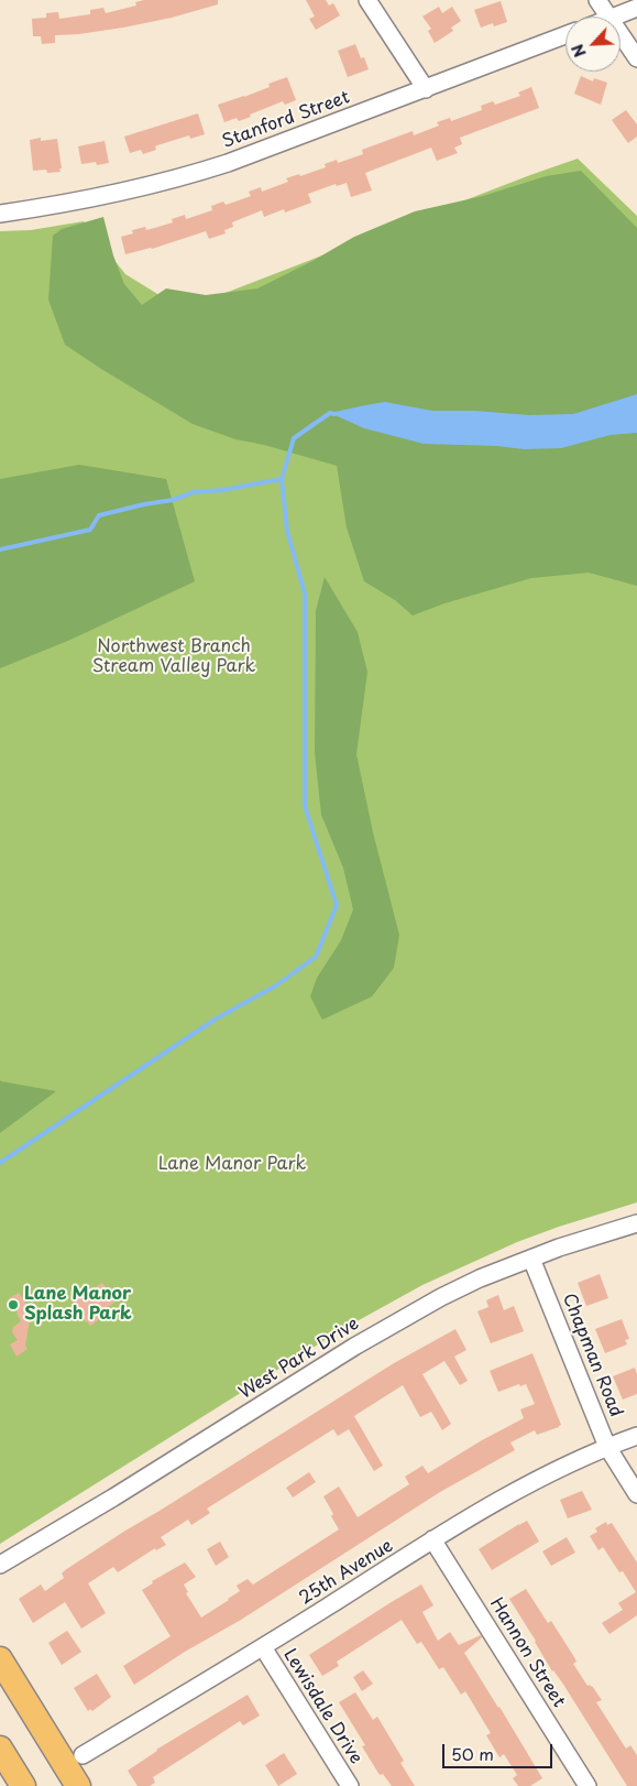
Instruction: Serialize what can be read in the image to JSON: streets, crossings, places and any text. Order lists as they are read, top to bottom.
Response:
{
  "streets": {
    "street": [
      "Stanford Street",
      "Chapman Road",
      "West Park Drive",
      "25th Avenue",
      "Hannon Street",
      "Lewisdale Drive"
    ]
  },
  "crossings": [
    ["Chapman Road", "West Park Drive"],
    ["Chapman Road", "25th Avenue"],
    ["25th Avenue", "Hannon Street"],
    ["25th Avenue", "Lewisdale Drive"]
  ],
  "parks": ["Northwest Branch Stream Valley Park", "Lane Manor Park"],
  "places": ["Lane Manor Splash Park"],
  "scale_bar": "50 m",
  "north": "bottom left"
}
